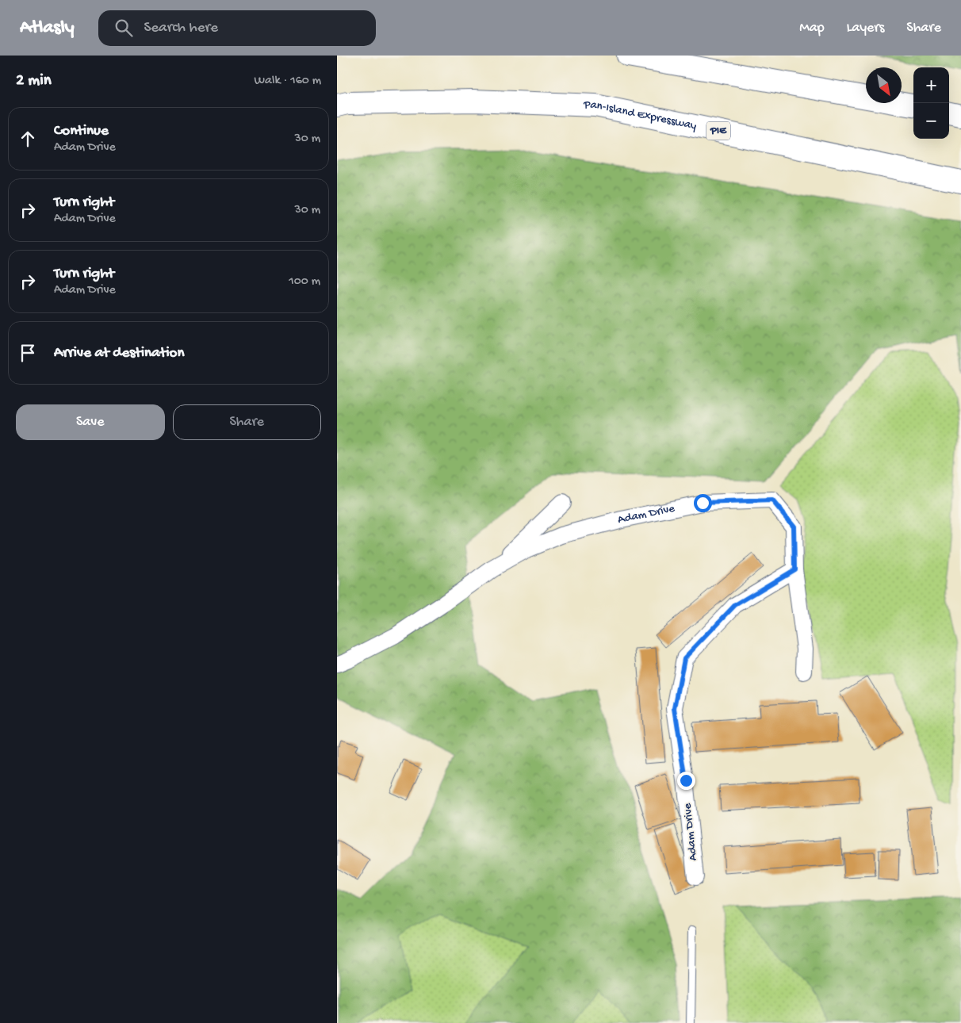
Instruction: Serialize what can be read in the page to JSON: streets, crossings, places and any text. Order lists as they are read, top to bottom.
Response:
{
  "streets": {
    "highway": ["Pan-Island Expressway", "PIE"],
    "street": ["Adam Drive"]
  },
  "north": "bottom right",
  "page": {
    "header": "Atlasly",
    "search": "Search here",
    "nav": ["Map", "Layers", "Share"],
    "heading": ["2 min", "Walk · 160 m"],
    "map_buttons": ["+", "−"],
    "list": [
      ["Continue", "Adam Drive", "30 m"],
      ["Turn right", "Adam Drive", "30 m"],
      ["Turn right", "Adam Drive", "100 m"],
      "Arrive at destination"
    ],
    "buttons": ["Save", "Share"]
  }
}
